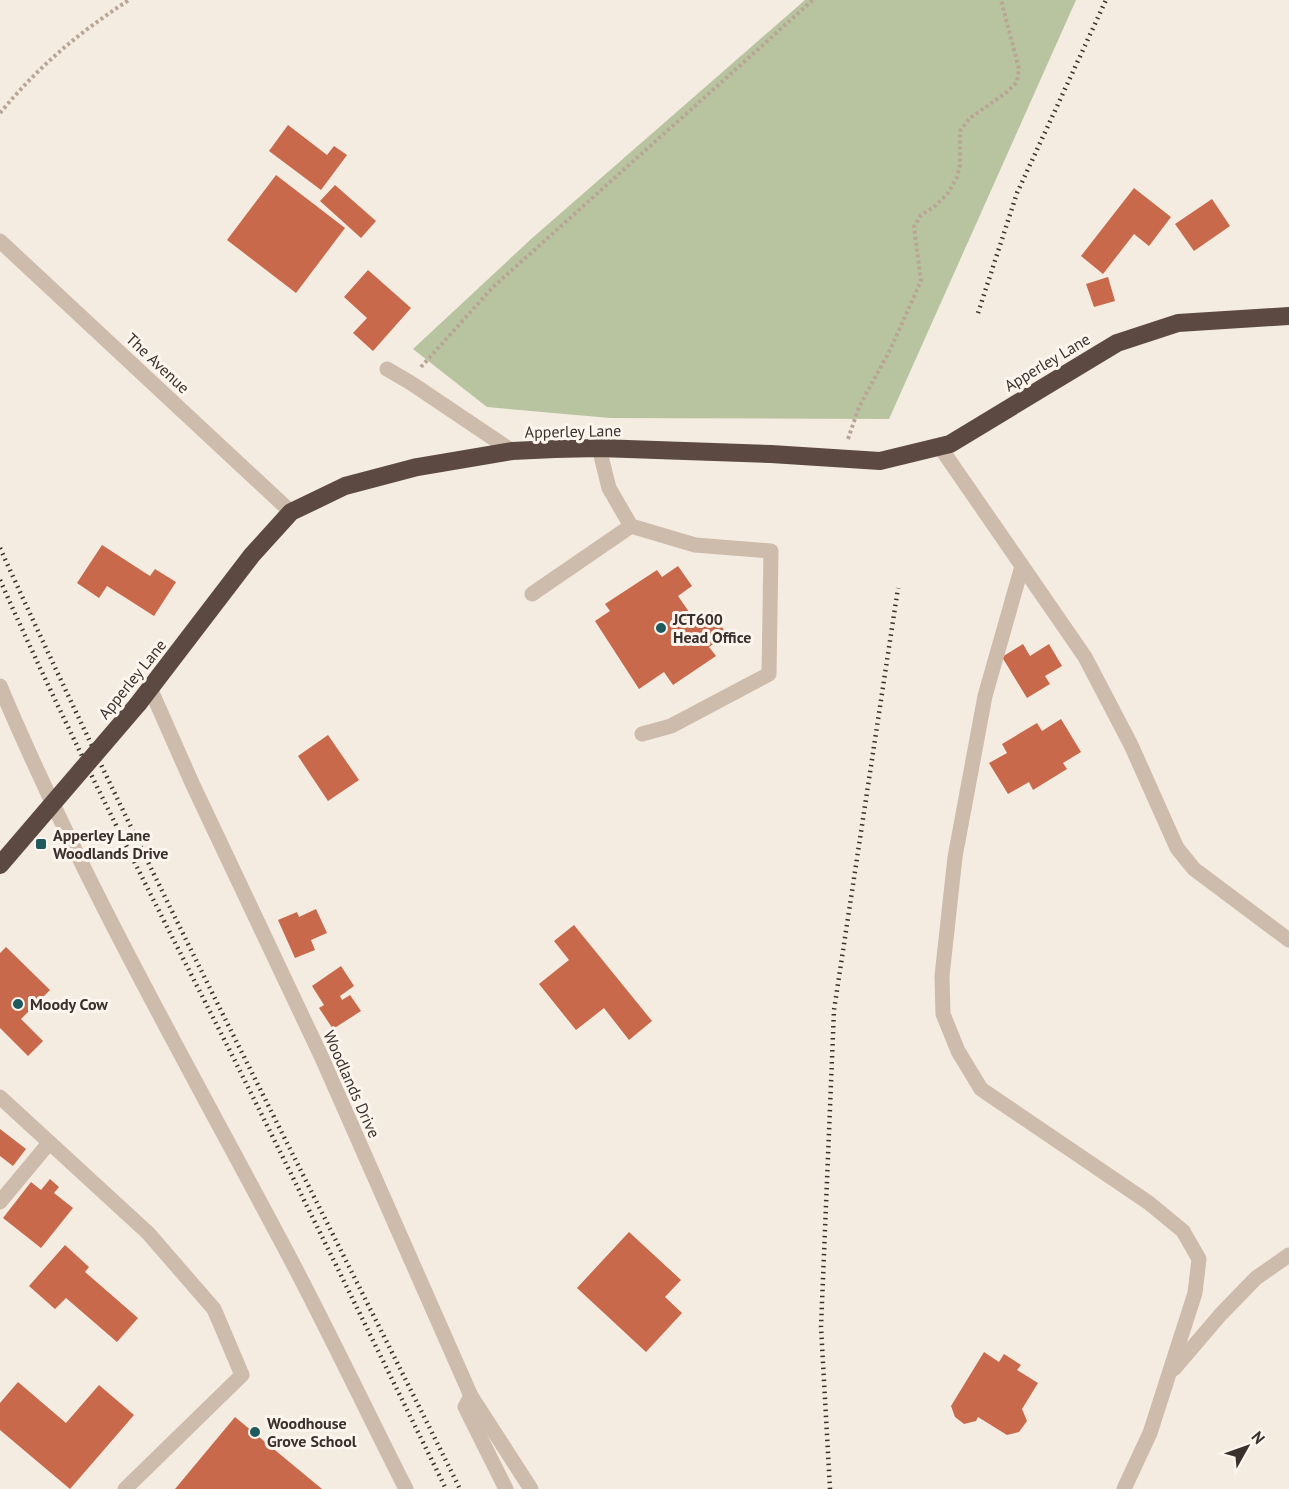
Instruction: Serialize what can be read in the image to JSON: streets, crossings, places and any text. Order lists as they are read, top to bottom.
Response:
{
  "streets": {
    "highway": ["Apperley Lane"],
    "street": ["The Avenue", "Woodlands Drive"]
  },
  "crossings": [
    ["Apperley Lane", "The Avenue"],
    ["Apperley Lane", "Woodlands Drive"]
  ],
  "places": {
    "other": ["JCT600 Head Office", "Moody Cow", "Woodhouse Grove School"],
    "transit": ["Apperley Lane Woodlands Drive"]
  },
  "north": "top right"
}
